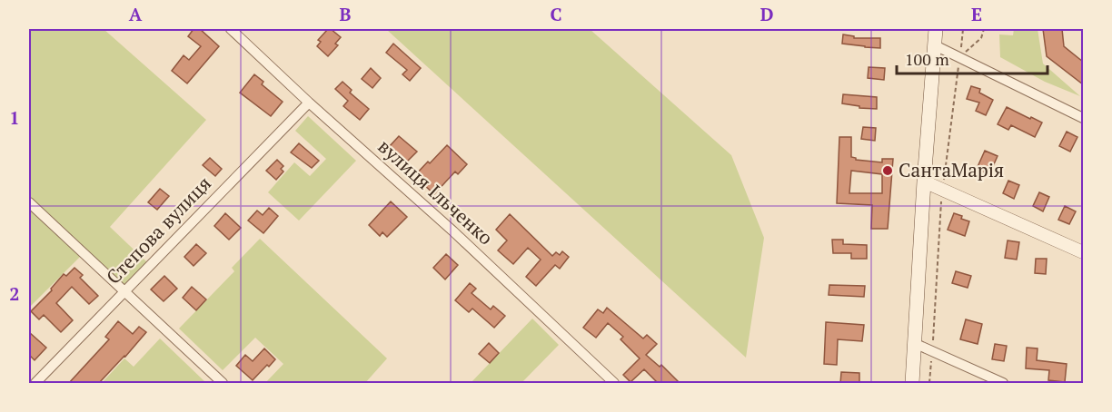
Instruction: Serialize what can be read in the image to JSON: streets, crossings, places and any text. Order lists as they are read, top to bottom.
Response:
{
  "streets": {
    "street": ["вулиця Ільченко", "Степова вулиця"]
  },
  "crossings": [
    ["вулиця Ільченко", "Степова вулиця"]
  ],
  "places": ["СантаМарія"],
  "scale_bar": "100 m",
  "grid": {
    "columns": [
      "A",
      "B",
      "C",
      "D",
      "E"
    ],
    "rows": ["1", "2"]
  }
}
